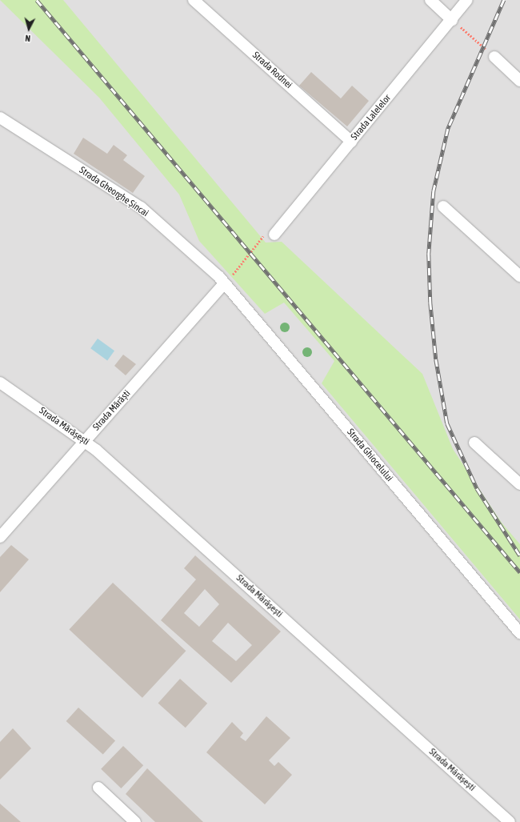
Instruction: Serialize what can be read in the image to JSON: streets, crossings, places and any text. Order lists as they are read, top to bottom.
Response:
{
  "streets": {
    "street": [
      "Strada Rodnei",
      "Strada Lalelelor",
      "Strada Gheorghe Șincai",
      "Strada Mărăști",
      "Strada Mărășești",
      "Strada Ghiocelului"
    ]
  },
  "crossings": [
    ["Strada Rodnei", "Strada Lalelelor"],
    ["Strada Gheorghe Șincai", "Strada Mărăști"],
    ["Strada Gheorghe Șincai", "Strada Ghiocelului"],
    ["Strada Mărăști", "Strada Mărășești"],
    ["Strada Mărăști", "Strada Ghiocelului"]
  ],
  "north": "bottom"
}
